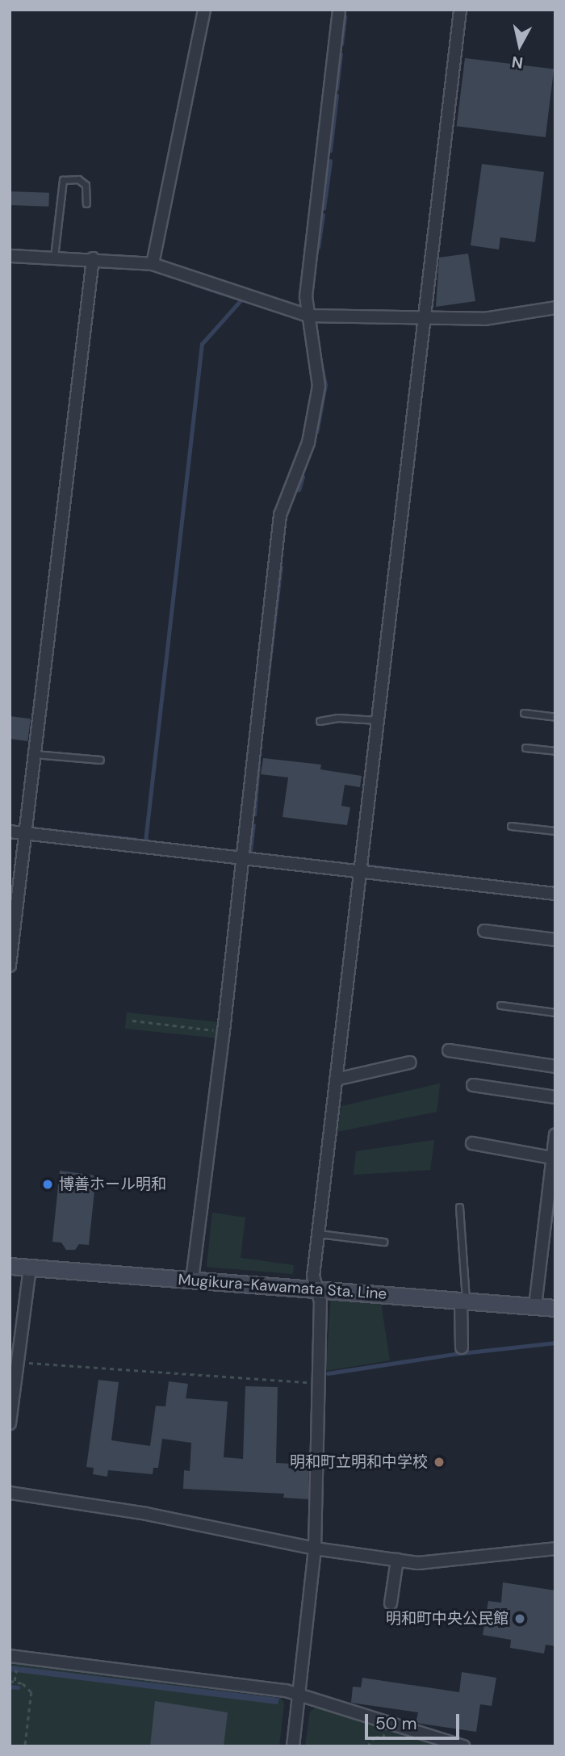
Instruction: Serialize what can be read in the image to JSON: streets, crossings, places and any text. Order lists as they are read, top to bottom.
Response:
{
  "streets": {
    "main road": ["Mugikura-Kawamata Sta. Line"]
  },
  "places": ["博善ホール明和", "明和町立明和中学校", "明和町中央公民館"],
  "scale_bar": "50 m",
  "north": "bottom"
}
